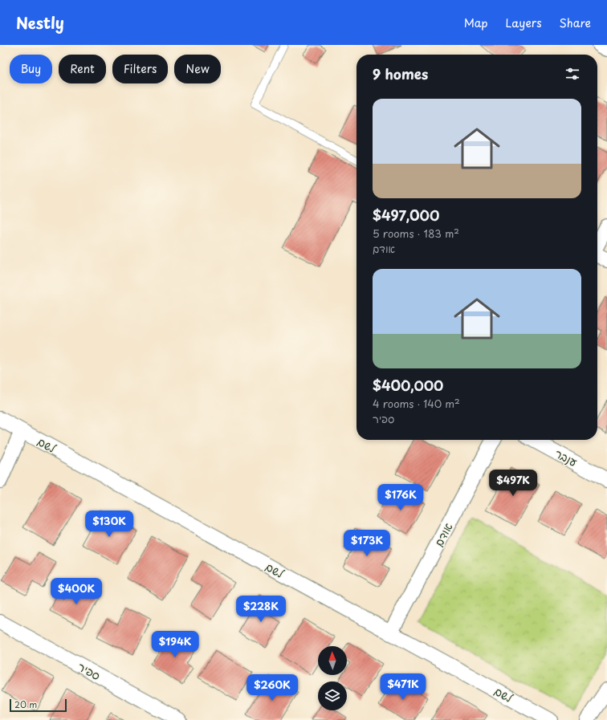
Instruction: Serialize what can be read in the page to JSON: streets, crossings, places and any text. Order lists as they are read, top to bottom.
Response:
{
  "streets": {
    "street": [
      "לשם",
      "ענבר",
      "אודם",
      "ספיר"
    ]
  },
  "crossings": [
    ["לשם", "אודם"]
  ],
  "scale_bar": "20 m",
  "north": "top",
  "page": {
    "header": "Nestly",
    "nav": ["Map", "Layers", "Share"],
    "chip": [
      "Buy",
      "Rent",
      "Filters",
      "New"
    ],
    "heading": "9 homes",
    "list": [
      {
        "name": "$497,000",
        "note": "5 rooms · 183 m² · אודם"
      },
      {
        "name": "$400,000",
        "note": "4 rooms · 140 m² · ספיר"
      }
    ],
    "price": [
      "$497K",
      "$176K",
      "$130K",
      "$173K",
      "$400K",
      "$228K",
      "$194K",
      "$471K",
      "$260K"
    ],
    "scale": "20 m"
  }
}
